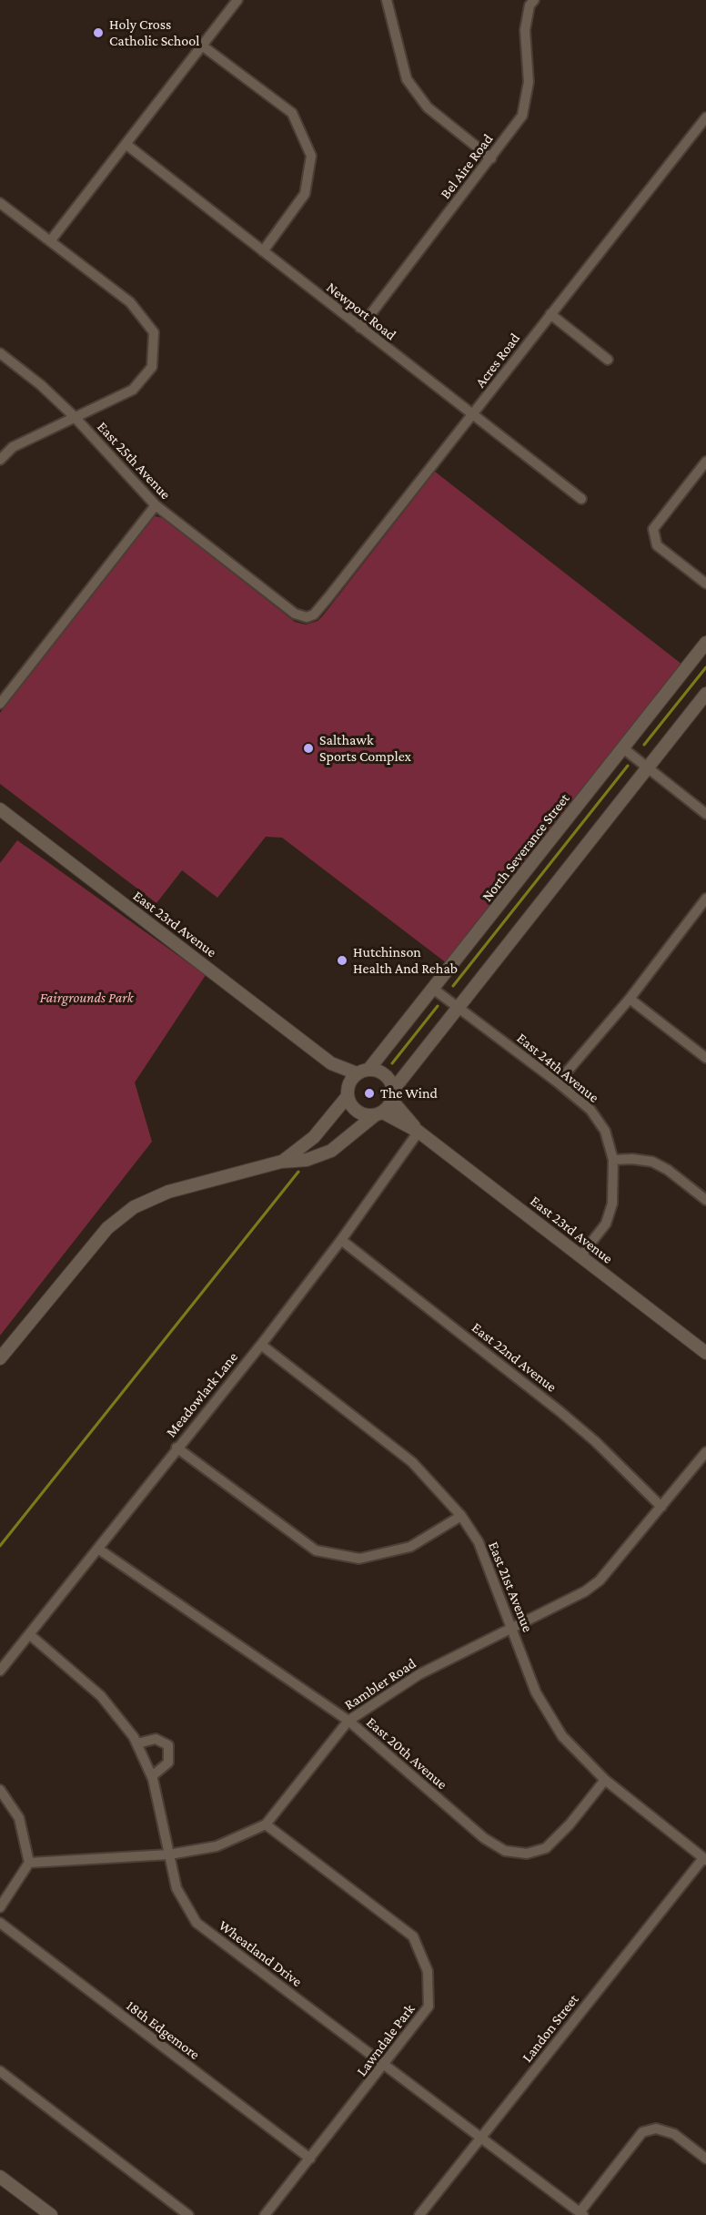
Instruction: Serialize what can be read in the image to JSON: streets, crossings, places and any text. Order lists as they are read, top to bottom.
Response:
{
  "streets": {
    "street": [
      "Bel Aire Road",
      "Newport Road",
      "Acres Road",
      "East 25th Avenue",
      "North Severance Street",
      "East 23rd Avenue",
      "East 24th Avenue",
      "East 22nd Avenue",
      "Meadowlark Lane",
      "East 21st Avenue",
      "Rambler Road",
      "East 20th Avenue",
      "Wheatland Drive",
      "Landon Street",
      "18th Edgemore",
      "Lawndale Park"
    ]
  },
  "crossings": [
    ["Bel Aire Road", "Newport Road"],
    ["Newport Road", "Acres Road"],
    ["Acres Road", "East 25th Avenue"],
    ["North Severance Street", "East 23rd Avenue"],
    ["North Severance Street", "East 24th Avenue"],
    ["East 23rd Avenue", "East 24th Avenue"],
    ["East 23rd Avenue", "Meadowlark Lane"],
    ["East 22nd Avenue", "Meadowlark Lane"],
    ["East 22nd Avenue", "Rambler Road"],
    ["Meadowlark Lane", "East 21st Avenue"],
    ["Meadowlark Lane", "East 20th Avenue"],
    ["Meadowlark Lane", "Wheatland Drive"],
    ["East 21st Avenue", "Rambler Road"],
    ["East 21st Avenue", "East 20th Avenue"],
    ["East 21st Avenue", "Landon Street"],
    ["Rambler Road", "East 20th Avenue"],
    ["Rambler Road", "Wheatland Drive"],
    ["Rambler Road", "Lawndale Park"],
    ["Wheatland Drive", "Landon Street"],
    ["Wheatland Drive", "Lawndale Park"],
    ["18th Edgemore", "Lawndale Park"]
  ],
  "parks": ["Fairgrounds Park"],
  "places": [
    "Holy Cross Catholic School",
    "Salthawk Sports Complex",
    "Hutchinson Health And Rehab",
    "The Wind"
  ]
}
